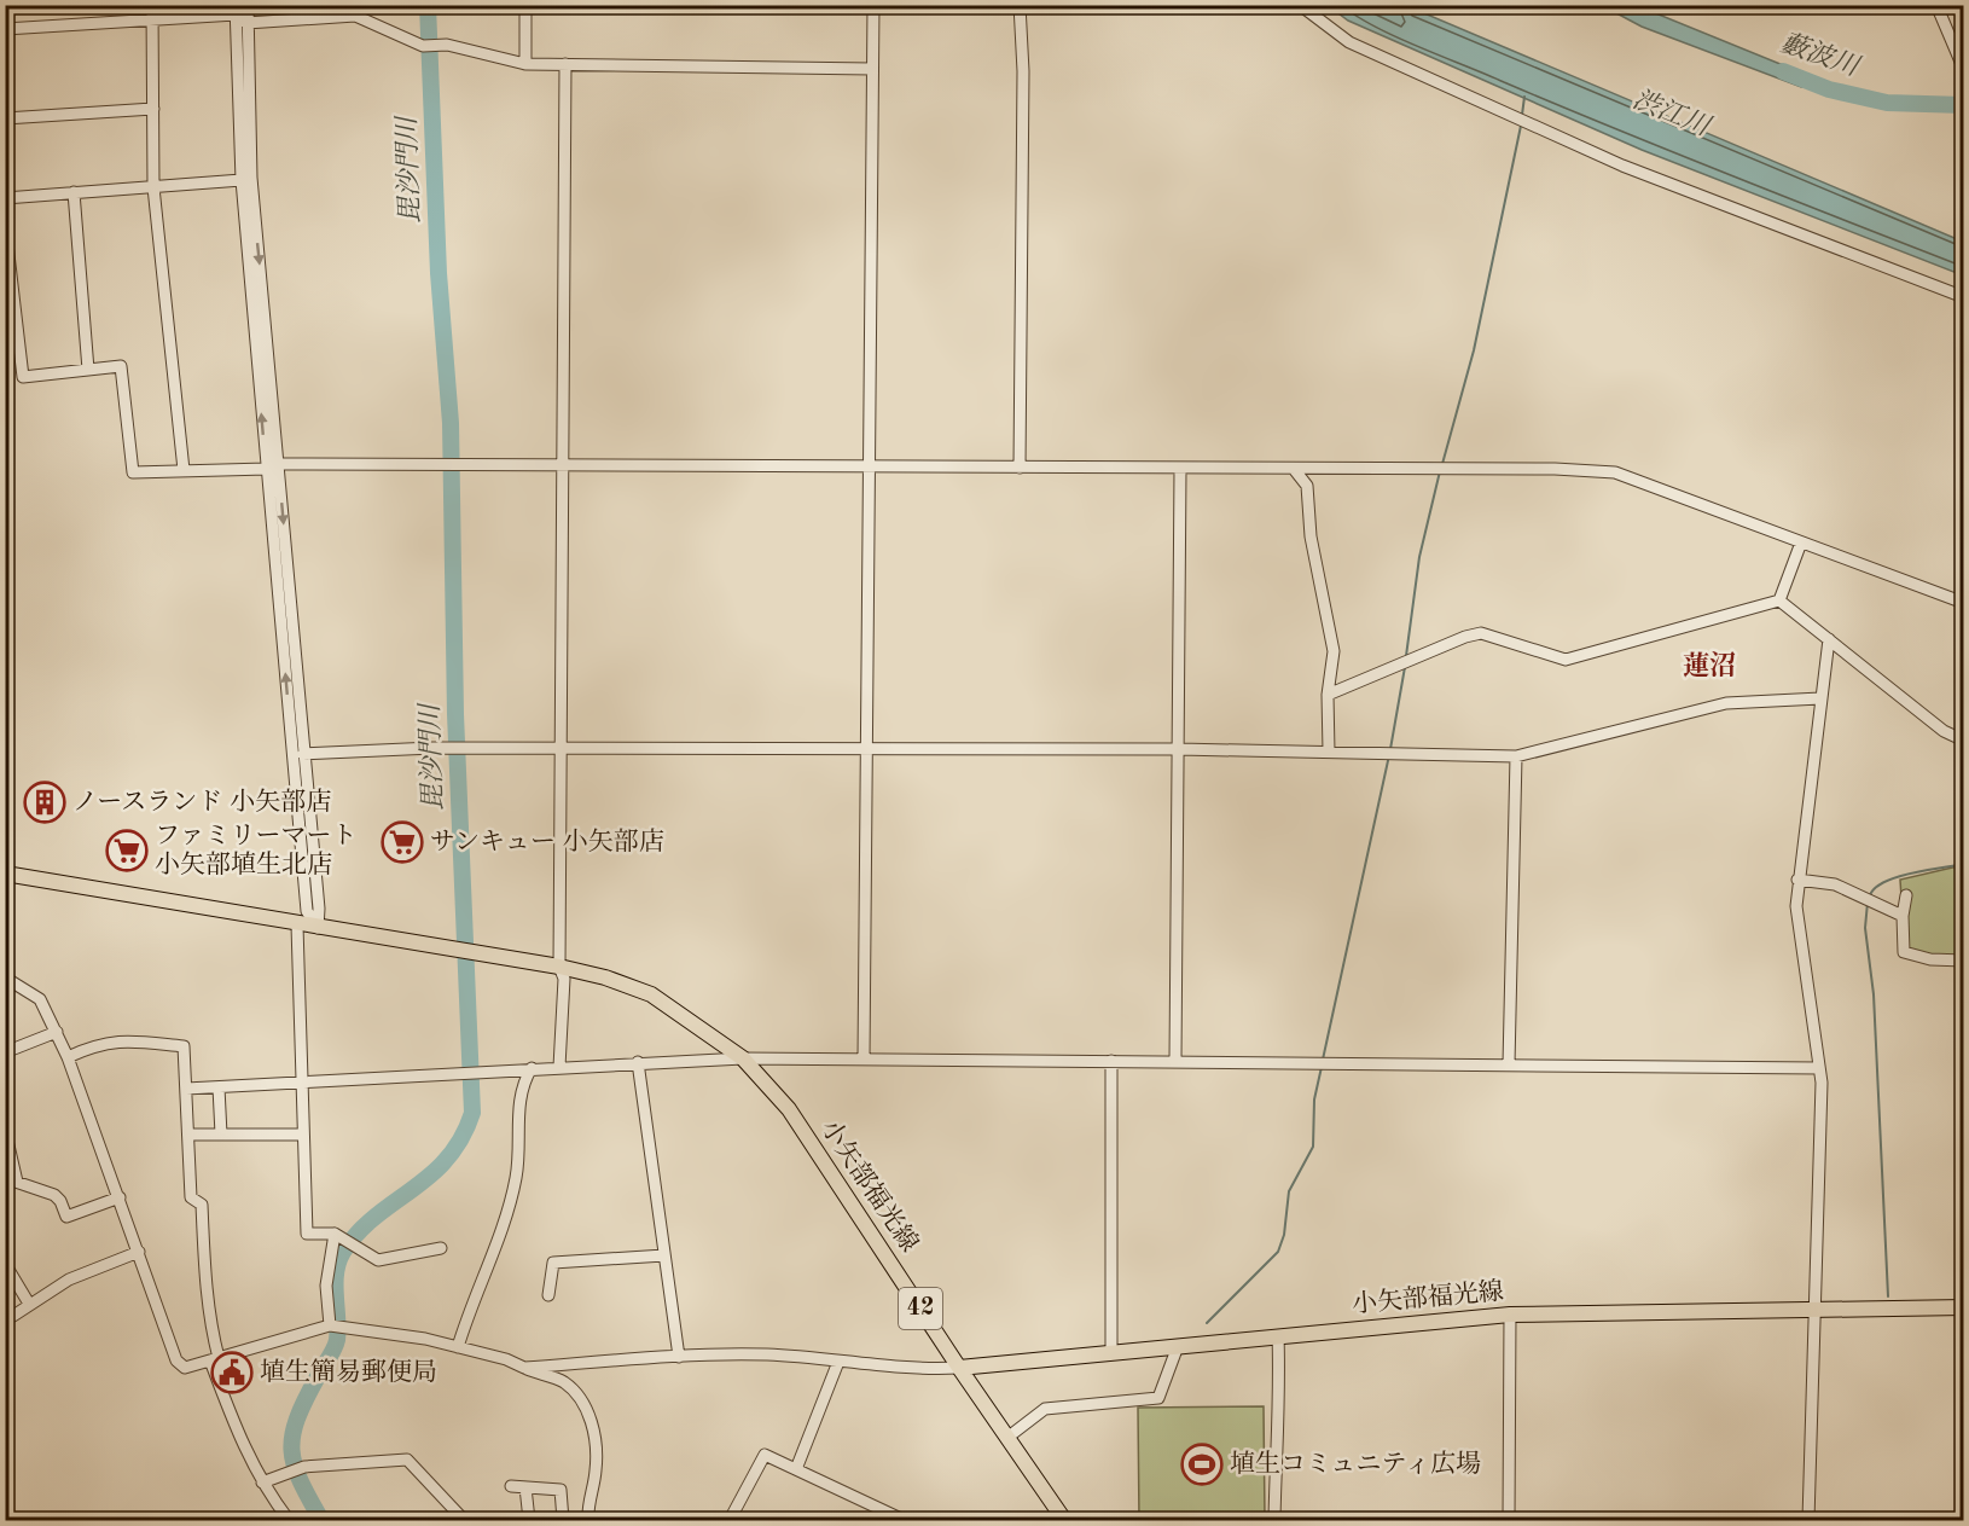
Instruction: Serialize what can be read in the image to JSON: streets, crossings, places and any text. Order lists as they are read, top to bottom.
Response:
{
  "streets": {
    "main road": ["小矢部福光線", "42"]
  },
  "districts": ["蓮沼"],
  "water": ["藪波川", "渋江川", "毘沙門川"],
  "places": {
    "building": ["ノースランド 小矢部店"],
    "supermarket": ["サンキュー 小矢部店", "ファミリーマート 小矢部埴生北店"],
    "public building": ["埴生簡易郵便局"],
    "sports": ["埴生コミュニティ広場"]
  }
}
